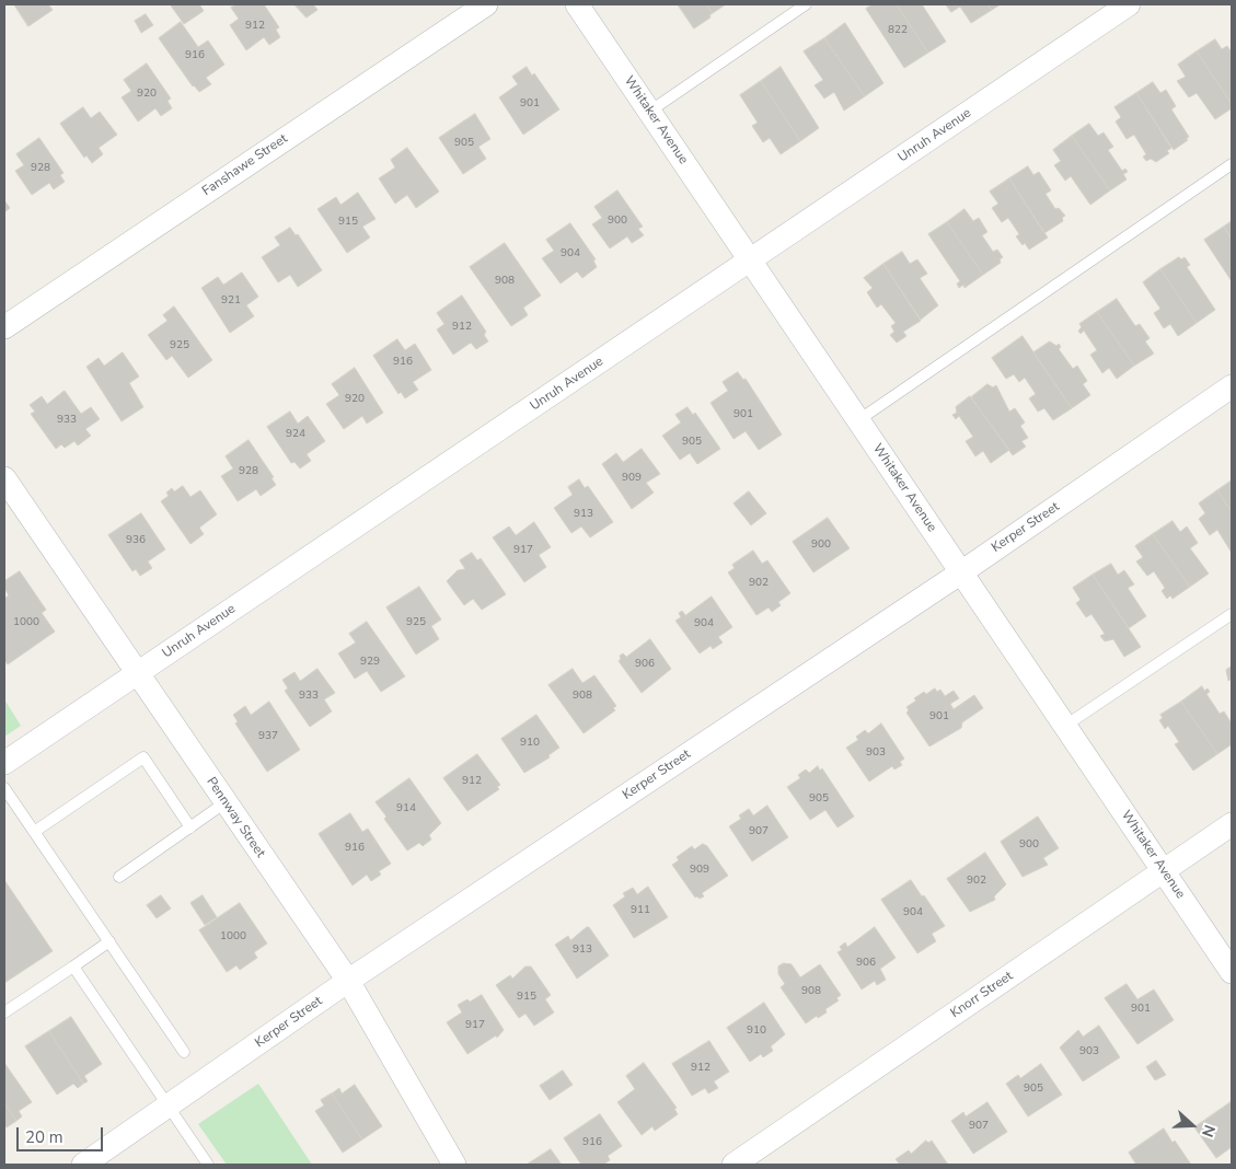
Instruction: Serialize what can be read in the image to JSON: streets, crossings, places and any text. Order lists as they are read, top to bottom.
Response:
{
  "streets": {
    "street": [
      "Whitaker Avenue",
      "Unruh Avenue",
      "Fanshawe Street",
      "Kerper Street",
      "Pennway Street",
      "Knorr Street"
    ]
  },
  "crossings": [
    ["Whitaker Avenue", "Unruh Avenue"],
    ["Whitaker Avenue", "Kerper Street"],
    ["Whitaker Avenue", "Knorr Street"],
    ["Unruh Avenue", "Pennway Street"],
    ["Kerper Street", "Pennway Street"]
  ],
  "house_numbers": [
    "912",
    "822",
    "916",
    "920",
    "901",
    "905",
    "928",
    "900",
    "915",
    "904",
    "908",
    "921",
    "912",
    "925",
    "916",
    "920",
    "901",
    "933",
    "924",
    "905",
    "928",
    "909",
    "913",
    "936",
    "900",
    "917",
    "902",
    "1000",
    "925",
    "904",
    "929",
    "906",
    "933",
    "908",
    "901",
    "937",
    "910",
    "903",
    "912",
    "905",
    "914",
    "907",
    "900",
    "916",
    "909",
    "902",
    "911",
    "904",
    "1000",
    "913",
    "906",
    "908",
    "915",
    "901",
    "917",
    "910",
    "903",
    "912",
    "905",
    "907",
    "916"
  ],
  "scale_bar": "20 m",
  "north": "right"
}
